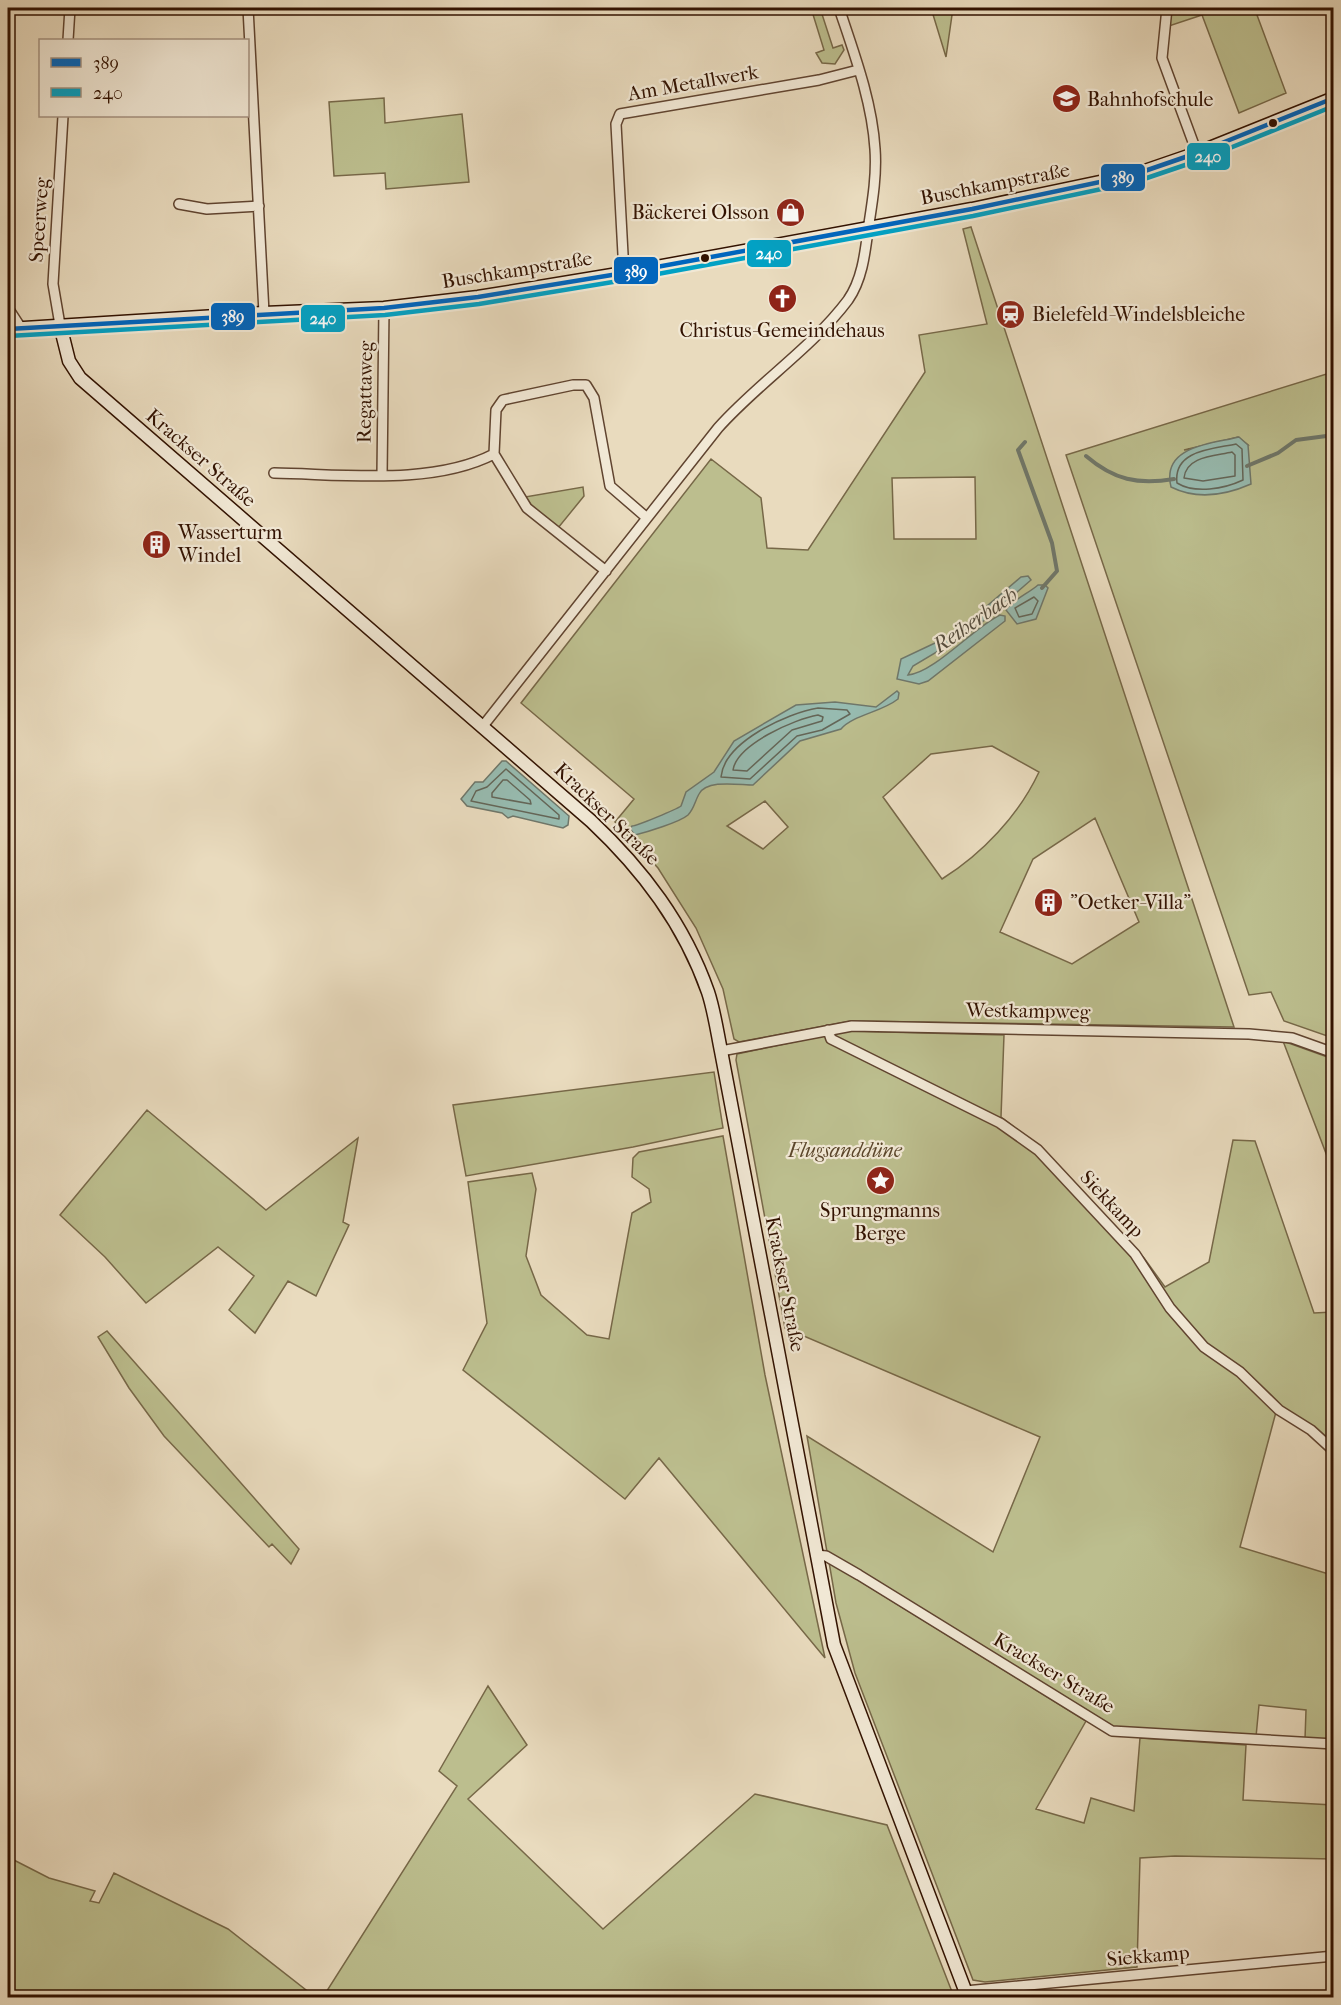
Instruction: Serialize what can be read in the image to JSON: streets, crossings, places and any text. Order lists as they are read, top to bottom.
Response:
{
  "streets": {
    "street": [
      "Am Metallwerk",
      "Buschkampstraße",
      "Speerweg",
      "Regattaweg",
      "Krackser Straße",
      "Westkampweg",
      "Siekkamp"
    ]
  },
  "crossings": [
    ["Am Metallwerk", "Buschkampstraße"],
    ["Buschkampstraße", "Speerweg"],
    ["Buschkampstraße", "Regattaweg"],
    ["Buschkampstraße", "Krackser Straße"],
    ["Speerweg", "Krackser Straße"],
    ["Krackser Straße", "Westkampweg"],
    ["Krackser Straße", "Siekkamp"],
    ["Westkampweg", "Siekkamp"]
  ],
  "water": ["Reiherbach"],
  "parks": ["Flugsanddüne"],
  "places": {
    "school or university": ["Bahnhofschule"],
    "shop": ["Bäckerei Olsson"],
    "church": ["Christus-Gemeindehaus"],
    "station": ["Bielefeld-Windelsbleiche"],
    "building": ["Wasserturm Windel", "\"Oetker-Villa\""],
    "place": ["Sprungmanns Berge"]
  },
  "lines": ["transit line 389", "transit line 240"],
  "legend": ["389", "240"]
}
